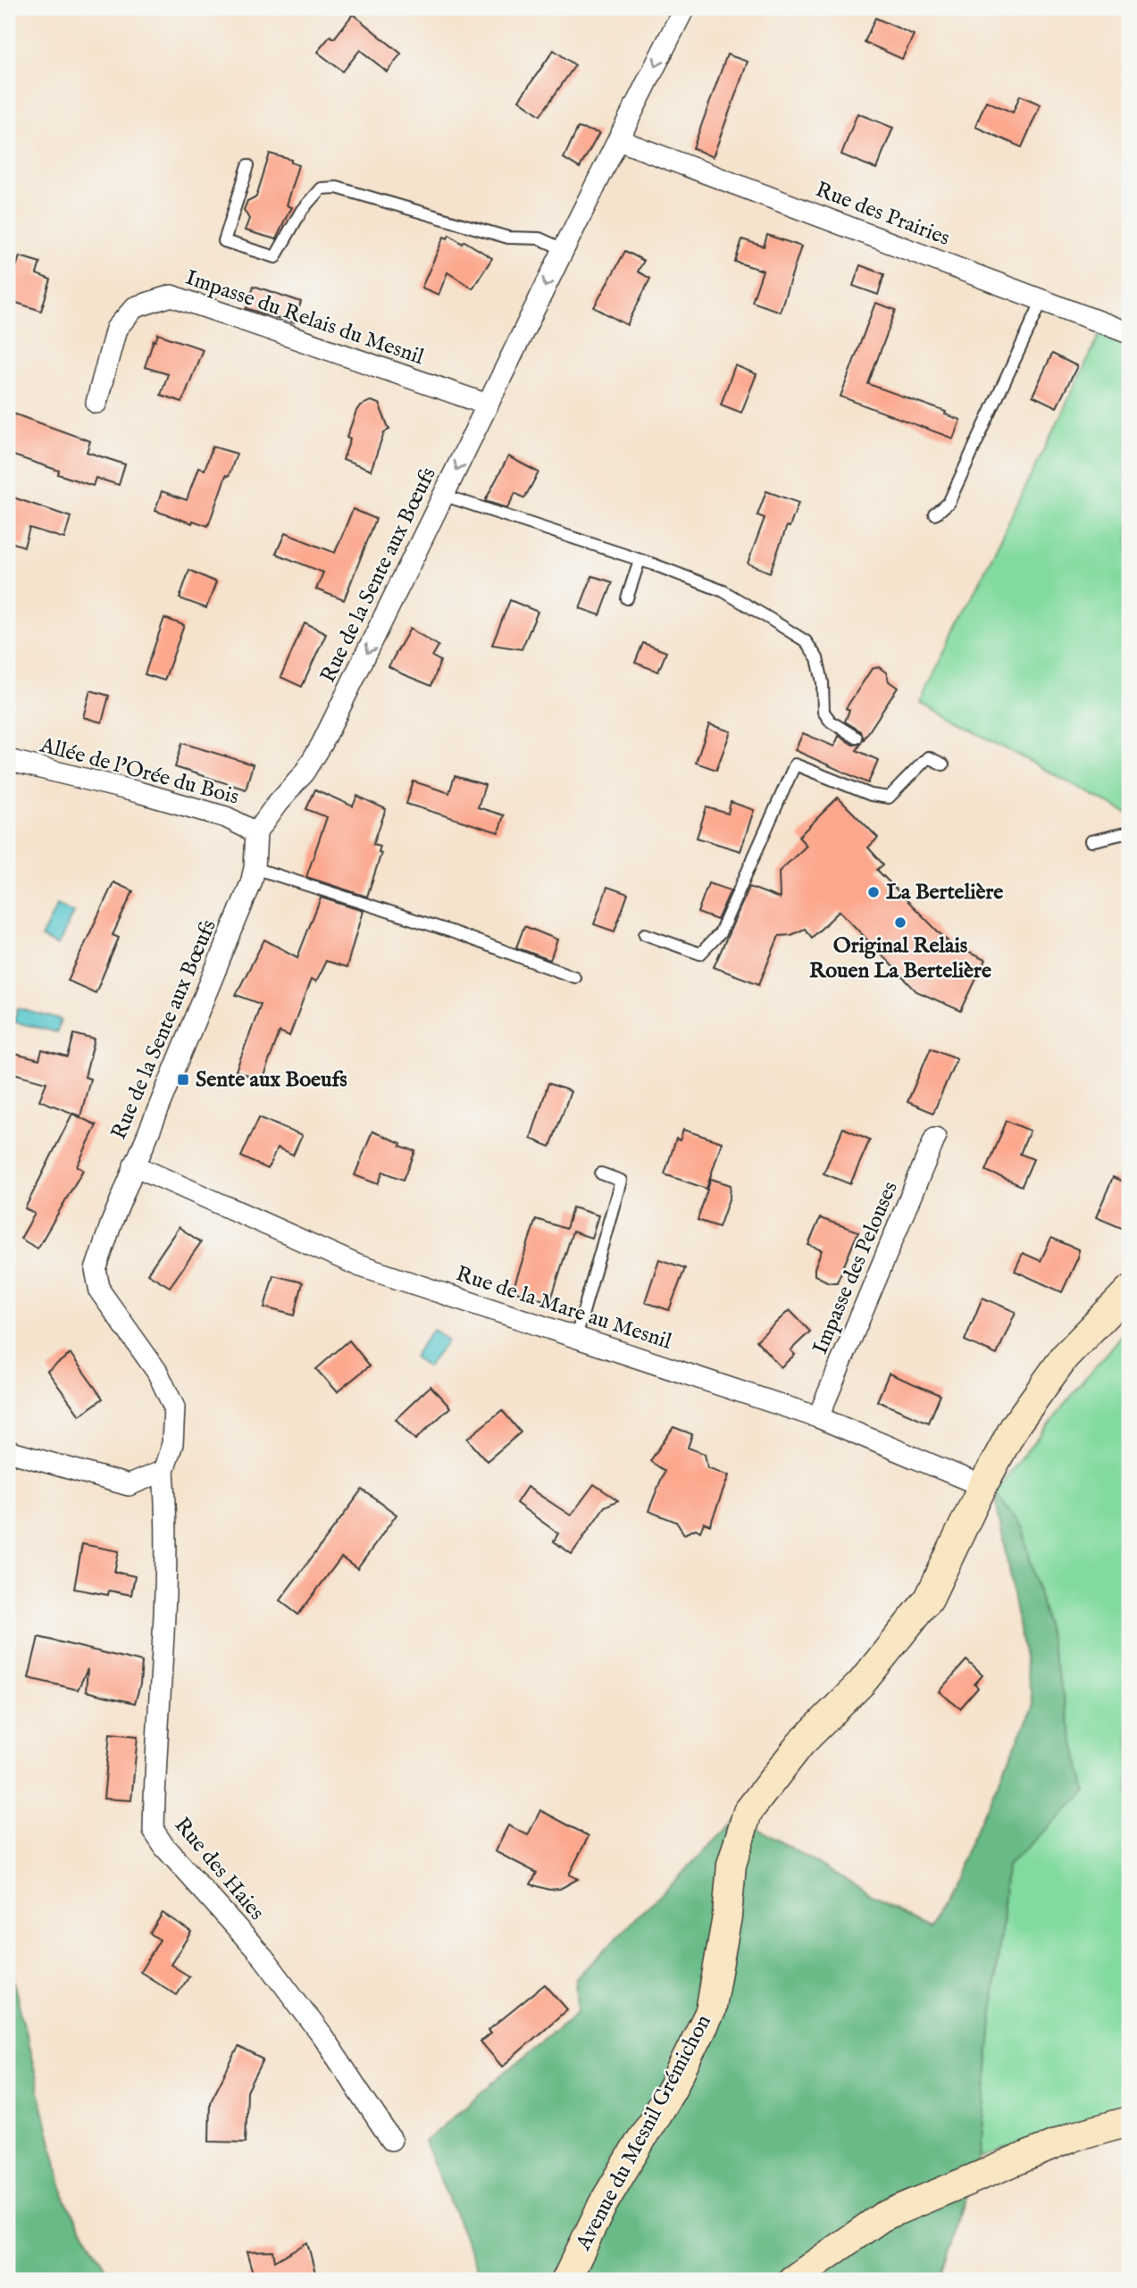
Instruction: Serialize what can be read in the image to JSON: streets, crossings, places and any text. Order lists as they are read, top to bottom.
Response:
{
  "streets": {
    "street": [
      "Rue des Prairies",
      "Impasse du Relais du Mesnil",
      "Rue de la Sente aux Bœufs",
      "Allée de l'Orée du Bois",
      "Impasse des Pelouses",
      "Rue de la Mare au Mesnil",
      "Rue des Haies",
      "Avenue du Mesnil Grémichon"
    ]
  },
  "crossings": [
    ["Rue des Prairies", "Rue de la Sente aux Bœufs"],
    ["Impasse du Relais du Mesnil", "Rue de la Sente aux Bœufs"],
    ["Rue de la Sente aux Bœufs", "Allée de l'Orée du Bois"],
    ["Rue de la Sente aux Bœufs", "Rue de la Mare au Mesnil"],
    ["Rue de la Sente aux Bœufs", "Rue des Haies"],
    ["Impasse des Pelouses", "Rue de la Mare au Mesnil"],
    ["Rue de la Mare au Mesnil", "Avenue du Mesnil Grémichon"]
  ],
  "one_way": ["Rue de la Sente aux Bœufs"],
  "places": {
    "other": ["La Bertelière", "Original Relais Rouen La Bertelière"],
    "transit": ["Sente aux Boeufs"]
  }
}
